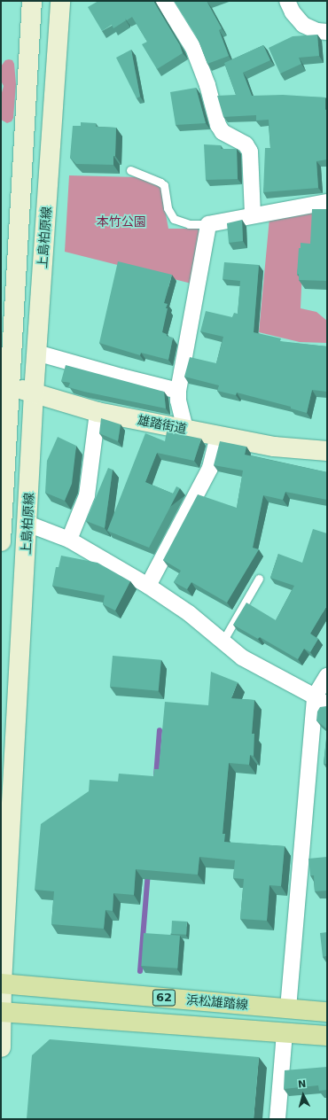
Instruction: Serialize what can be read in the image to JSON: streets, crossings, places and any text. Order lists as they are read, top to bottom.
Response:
{
  "streets": {
    "main road": ["62", "浜松雄踏線"],
    "street": ["上島柏原線", "雄踏街道"]
  },
  "crossings": [
    ["上島柏原線", "雄踏街道"],
    ["上島柏原線", "浜松雄踏線"]
  ],
  "parks": ["本竹公園"],
  "north": "top"
}
